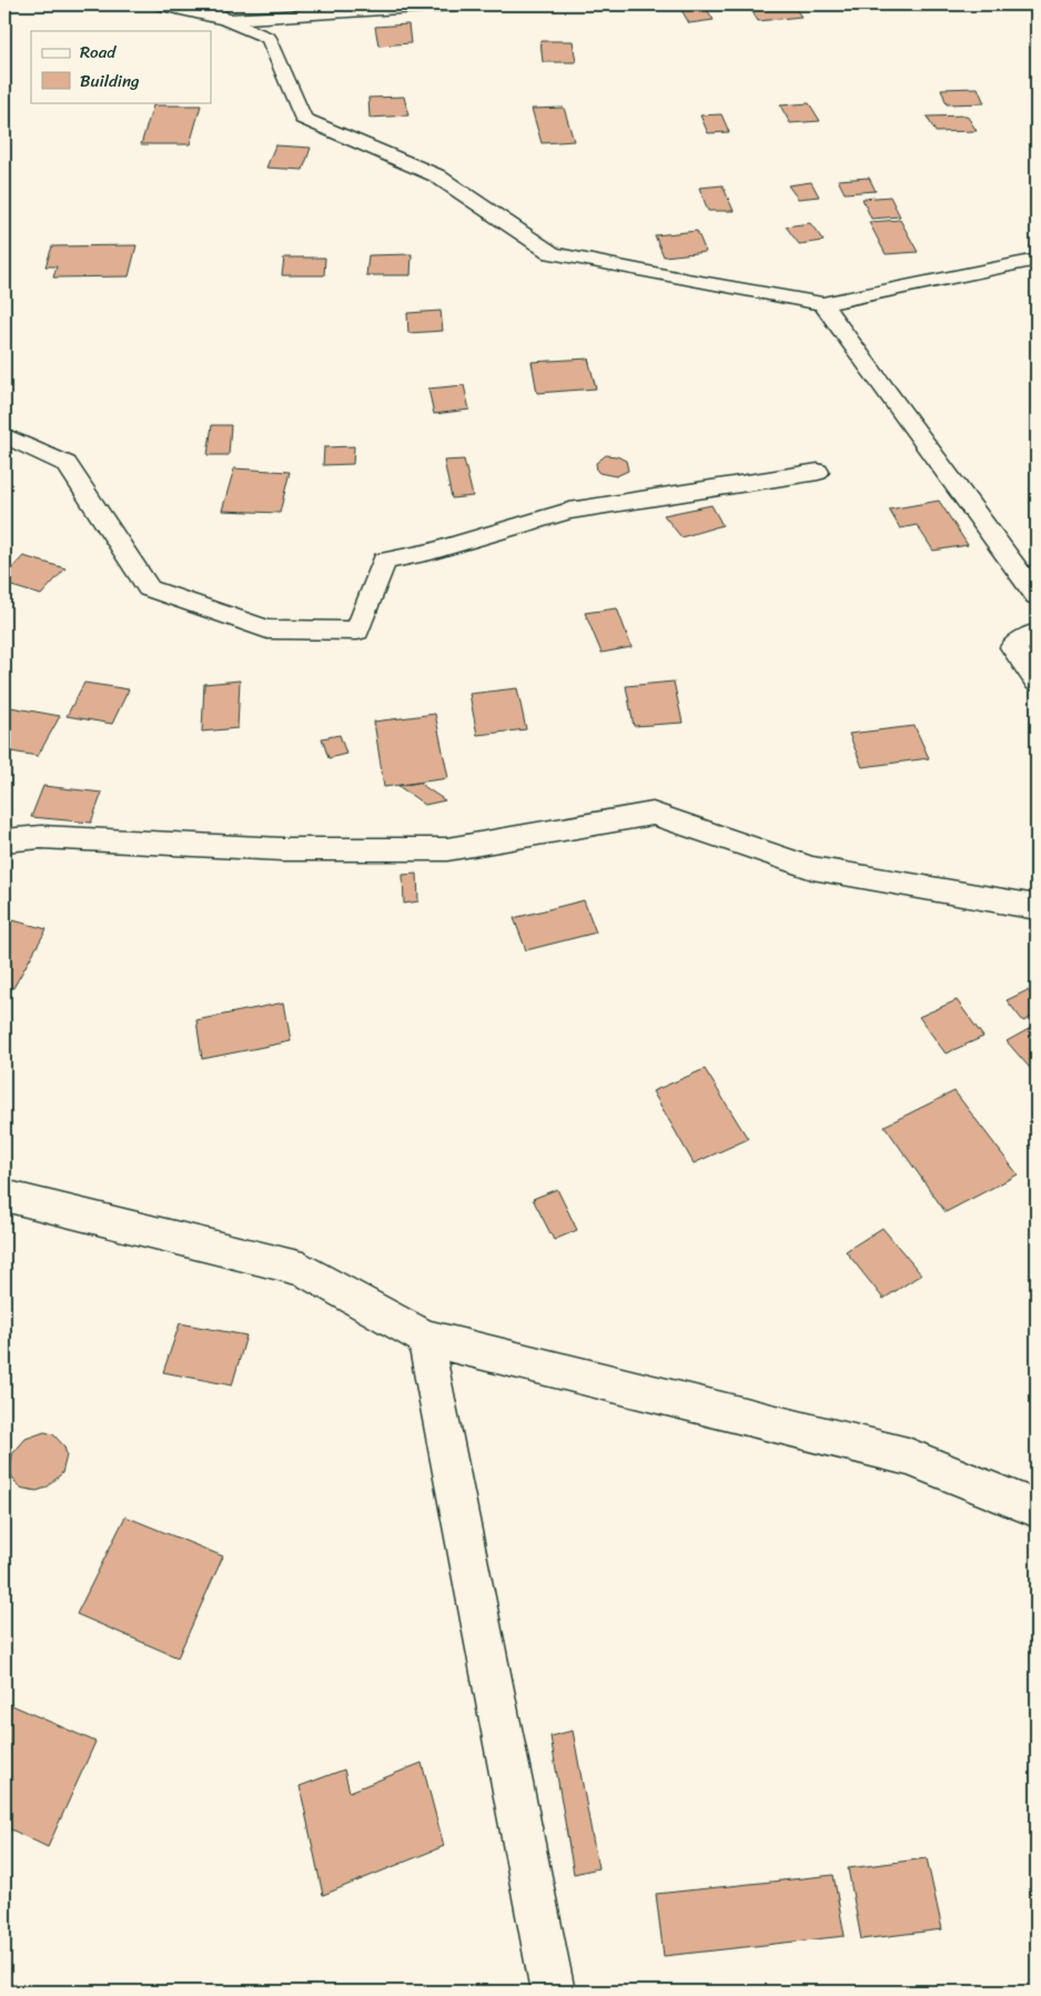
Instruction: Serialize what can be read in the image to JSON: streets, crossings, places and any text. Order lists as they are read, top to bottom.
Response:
{
  "legend": ["Road", "Building"]
}
